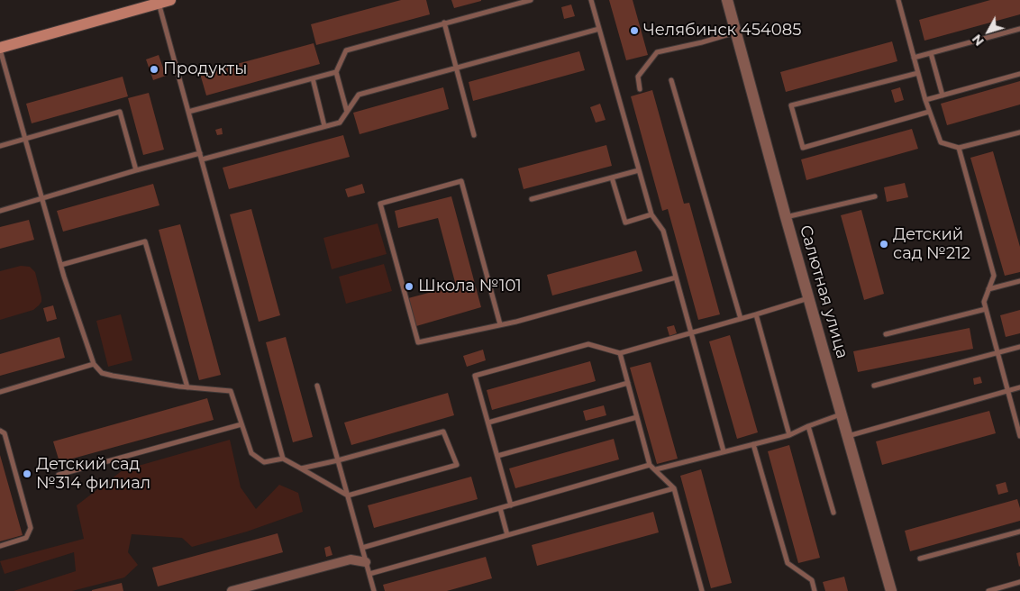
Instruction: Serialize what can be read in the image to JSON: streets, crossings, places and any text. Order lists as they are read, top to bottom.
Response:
{
  "streets": {
    "street": ["Салютная улица"]
  },
  "places": [
    "Челябинск 454085",
    "Продукты",
    "Детский сад №212",
    "Школа №101",
    "Детский сад №314 филиал"
  ],
  "north": "bottom left"
}
